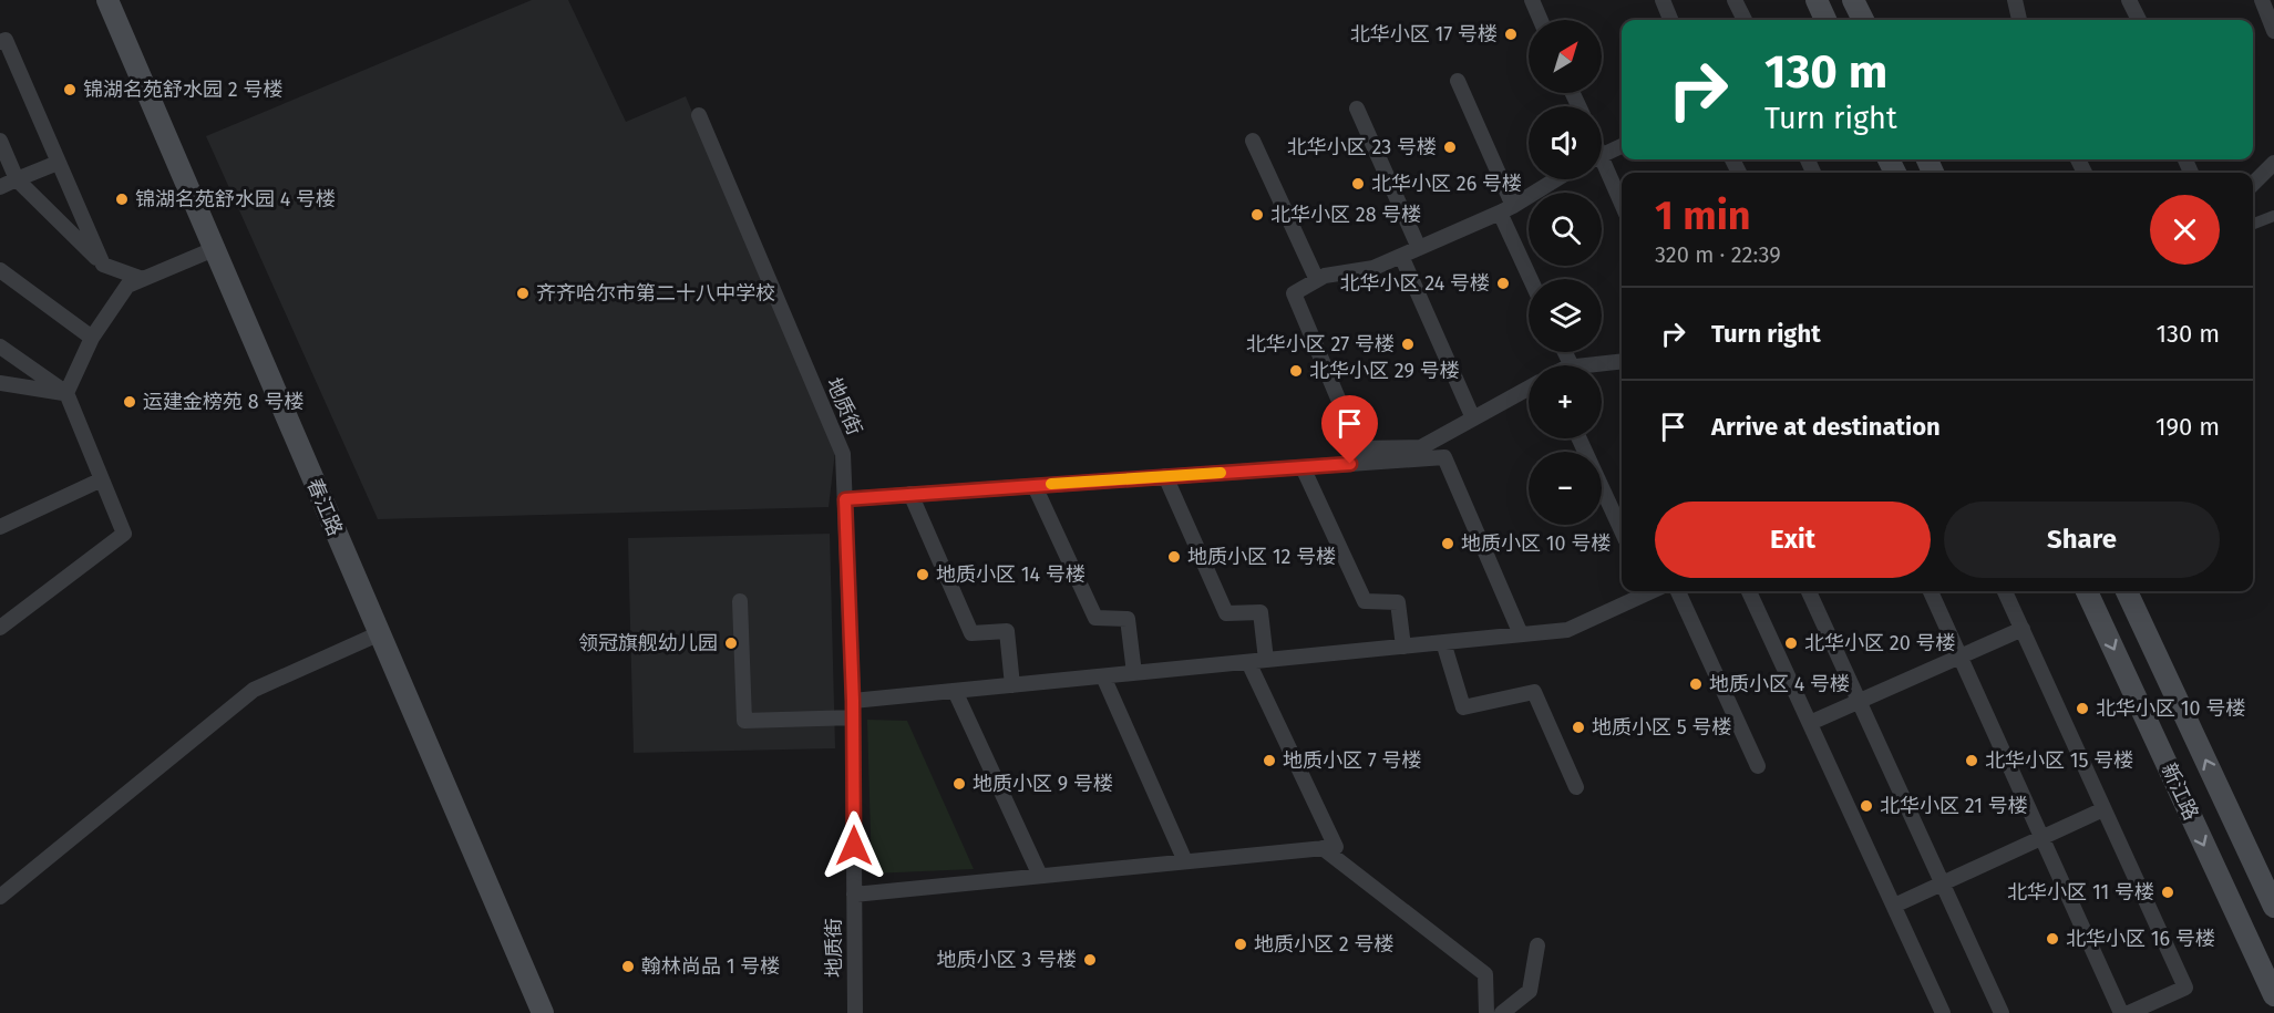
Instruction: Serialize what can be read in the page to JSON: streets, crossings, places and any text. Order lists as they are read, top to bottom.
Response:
{
  "streets": {
    "main road": ["春江路", "新江路"],
    "street": ["地质街"]
  },
  "places": [
    "北华小区 17 号楼",
    "锦湖名苑舒水园 2 号楼",
    "北华小区 23 号楼",
    "北华小区 26 号楼",
    "锦湖名苑舒水园 4 号楼",
    "北华小区 28 号楼",
    "北华小区 24 号楼",
    "齐齐哈尔市第二十八中学校",
    "北华小区 27 号楼",
    "北华小区 29 号楼",
    "运建金榜苑 8 号楼",
    "地质小区 10 号楼",
    "地质小区 12 号楼",
    "地质小区 14 号楼",
    "领冠旗舰幼儿园",
    "北华小区 20 号楼",
    "地质小区 4 号楼",
    "北华小区 10 号楼",
    "地质小区 5 号楼",
    "地质小区 7 号楼",
    "北华小区 15 号楼",
    "地质小区 9 号楼",
    "北华小区 21 号楼",
    "北华小区 11 号楼",
    "北华小区 16 号楼",
    "地质小区 2 号楼",
    "地质小区 3 号楼",
    "翰林尚品 1 号楼"
  ],
  "north": "top right",
  "page": {
    "map_buttons": ["+", "−"],
    "turn": ["130 m", "Turn right"],
    "heading": ["1 min", "320 m · 22:39"],
    "list": [
      {
        "name": "Turn right",
        "value": "130 m"
      },
      {
        "name": "Arrive at destination",
        "value": "190 m"
      }
    ],
    "buttons": ["Exit", "Share"]
  }
}
